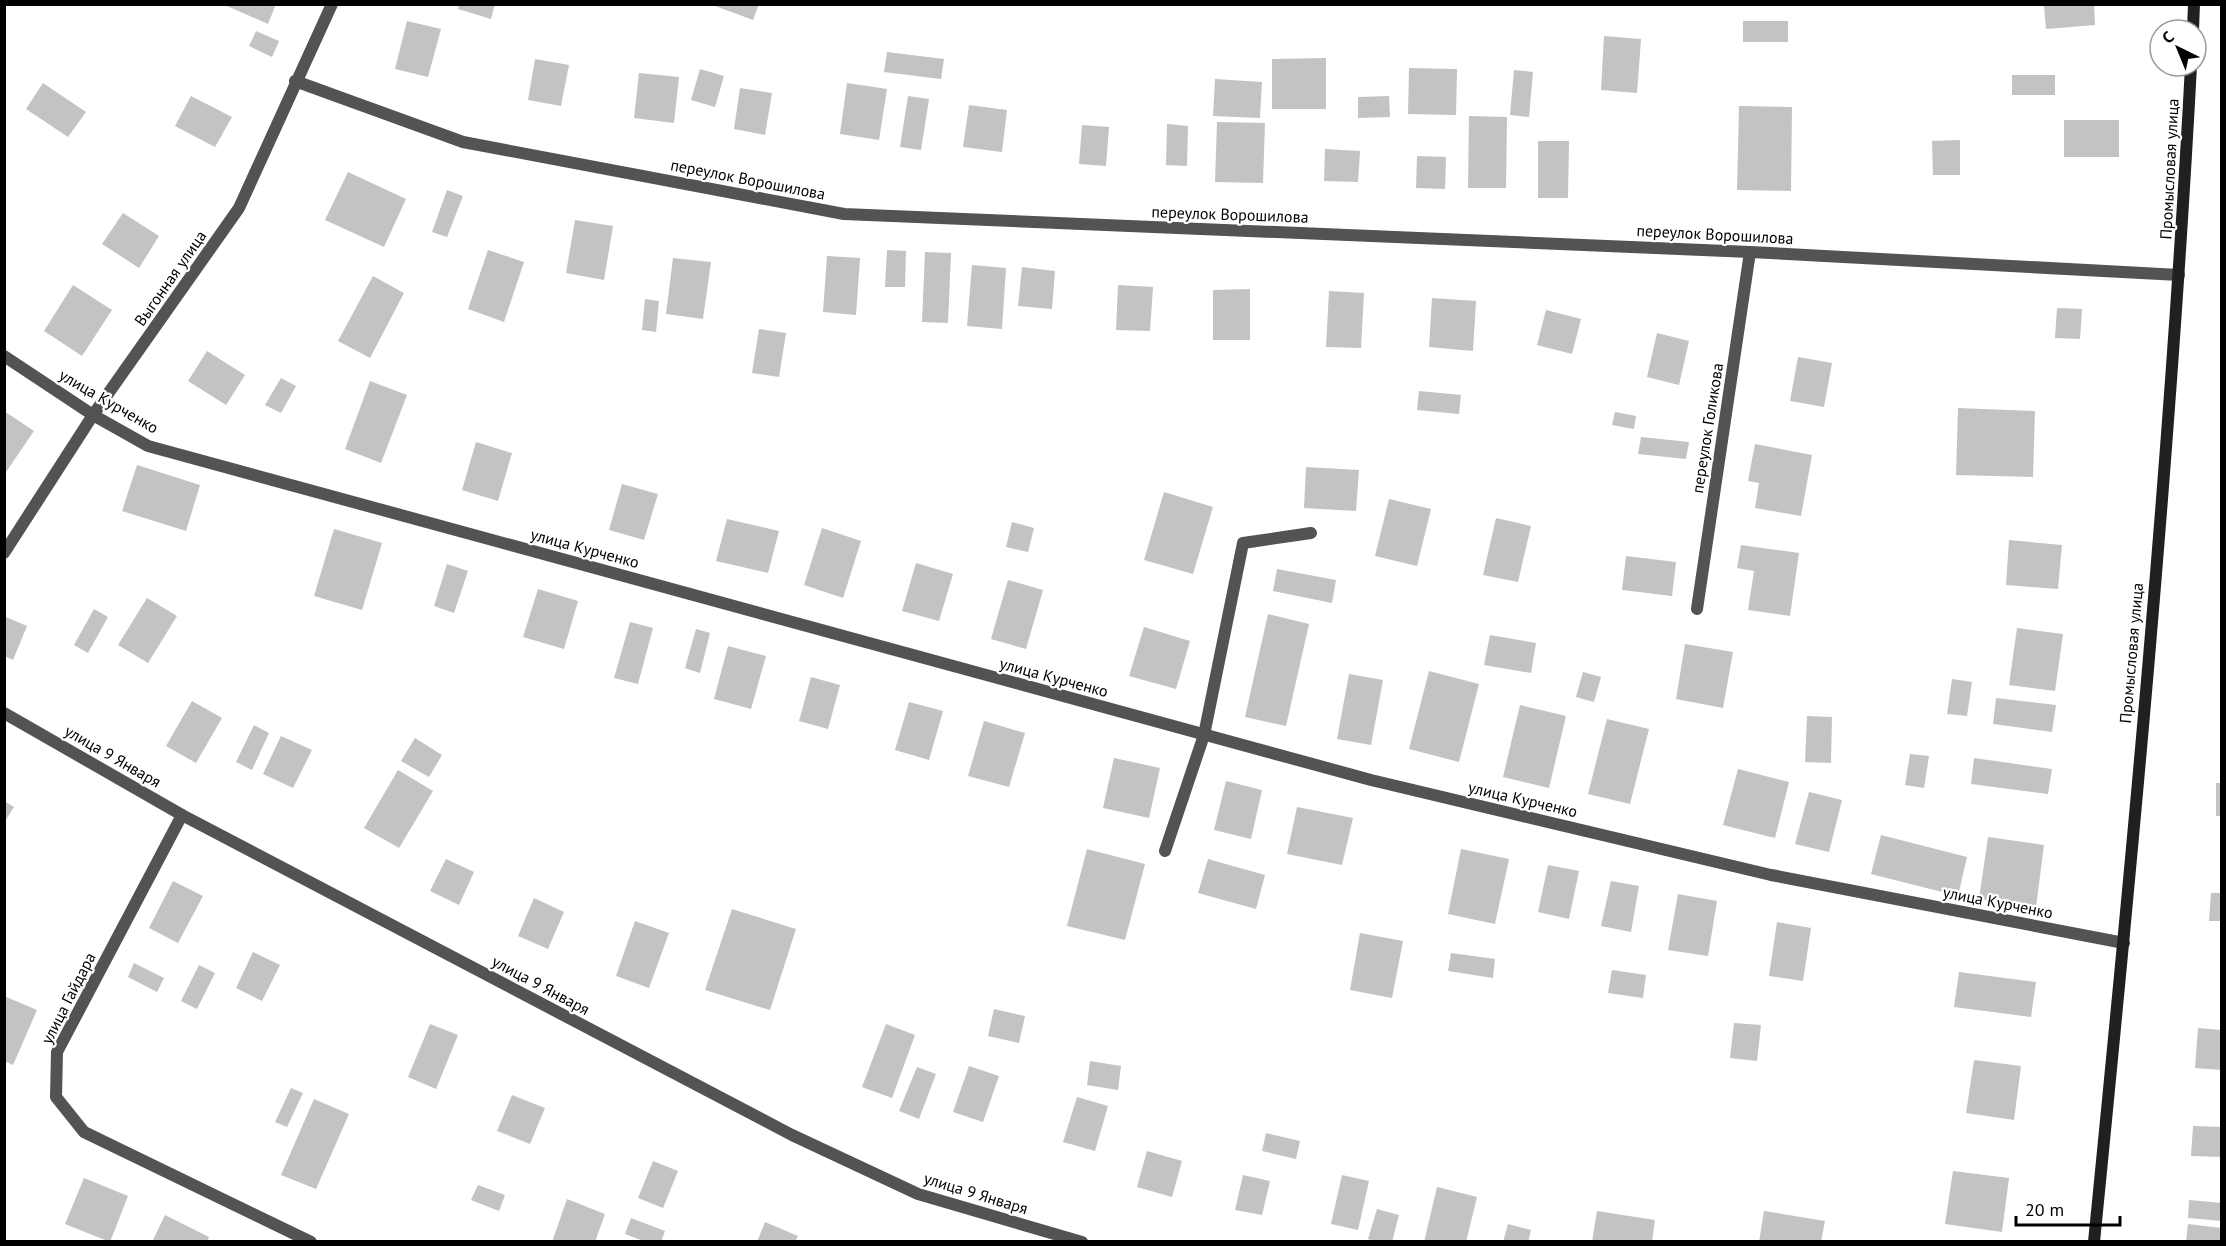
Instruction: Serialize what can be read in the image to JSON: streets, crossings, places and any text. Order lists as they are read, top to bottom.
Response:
{
  "streets": {
    "street": [
      "Промысловая улица",
      "переулок Ворошилова",
      "Выгонная улица",
      "улица Курченко",
      "переулок Голикова",
      "улица 9 Января",
      "улица Гайдара"
    ]
  },
  "crossings": [
    ["Промысловая улица", "переулок Ворошилова"],
    ["Промысловая улица", "улица Курченко"],
    ["переулок Ворошилова", "Выгонная улица"],
    ["переулок Ворошилова", "переулок Голикова"],
    ["Выгонная улица", "улица Курченко"],
    ["улица 9 Января", "улица Гайдара"]
  ],
  "scale_bar": "20 m",
  "north": "top left"
}
